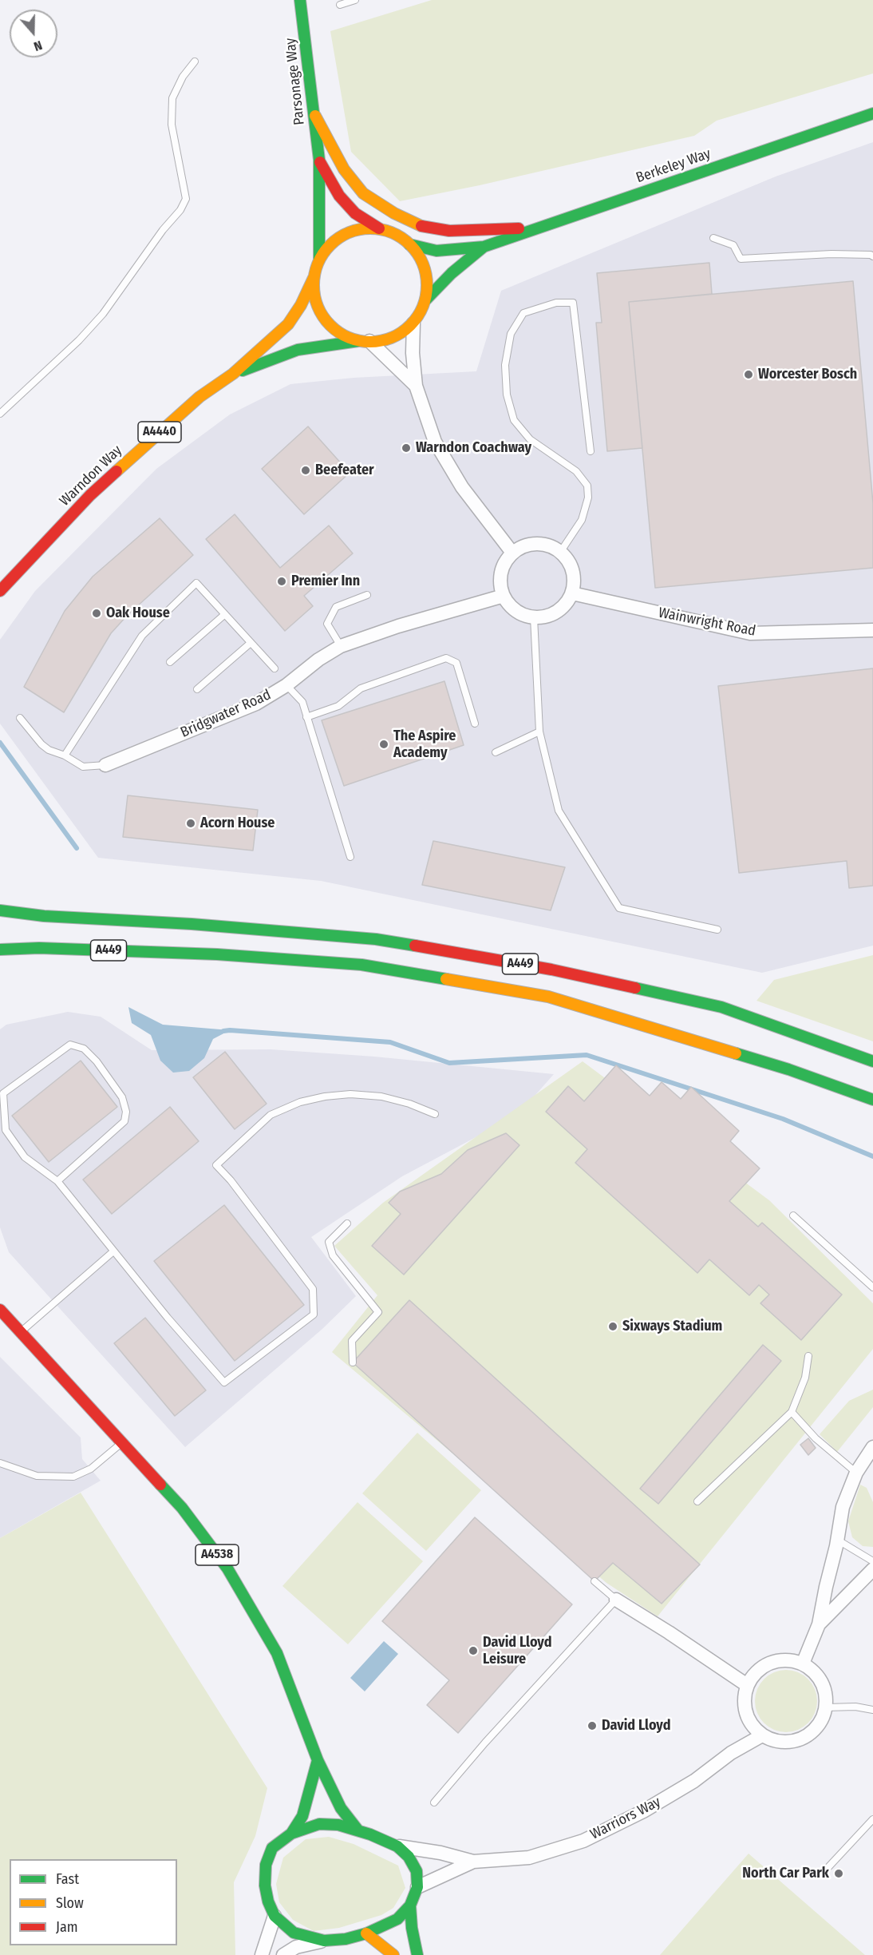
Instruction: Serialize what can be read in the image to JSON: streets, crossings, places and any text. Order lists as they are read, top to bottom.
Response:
{
  "streets": {
    "main road": [
      "Parsonage Way",
      "Berkeley Way",
      "A4440",
      "Warndon Way",
      "A449",
      "A4538"
    ],
    "street": ["Wainwright Road", "Bridgwater Road", "Warriors Way"]
  },
  "crossings": [
    ["Parsonage Way", "Berkeley Way"],
    ["Parsonage Way", "Warndon Way"],
    ["Berkeley Way", "Warndon Way"],
    ["Wainwright Road", "Bridgwater Road"],
    ["A4538", "Warriors Way"]
  ],
  "places": [
    "Worcester Bosch",
    "Warndon Coachway",
    "Beefeater",
    "Premier Inn",
    "Oak House",
    "The Aspire Academy",
    "Acorn House",
    "Sixways Stadium",
    "David Lloyd Leisure",
    "David Lloyd",
    "North Car Park"
  ],
  "legend": ["Fast", "Slow", "Jam"],
  "north": "bottom"
}
